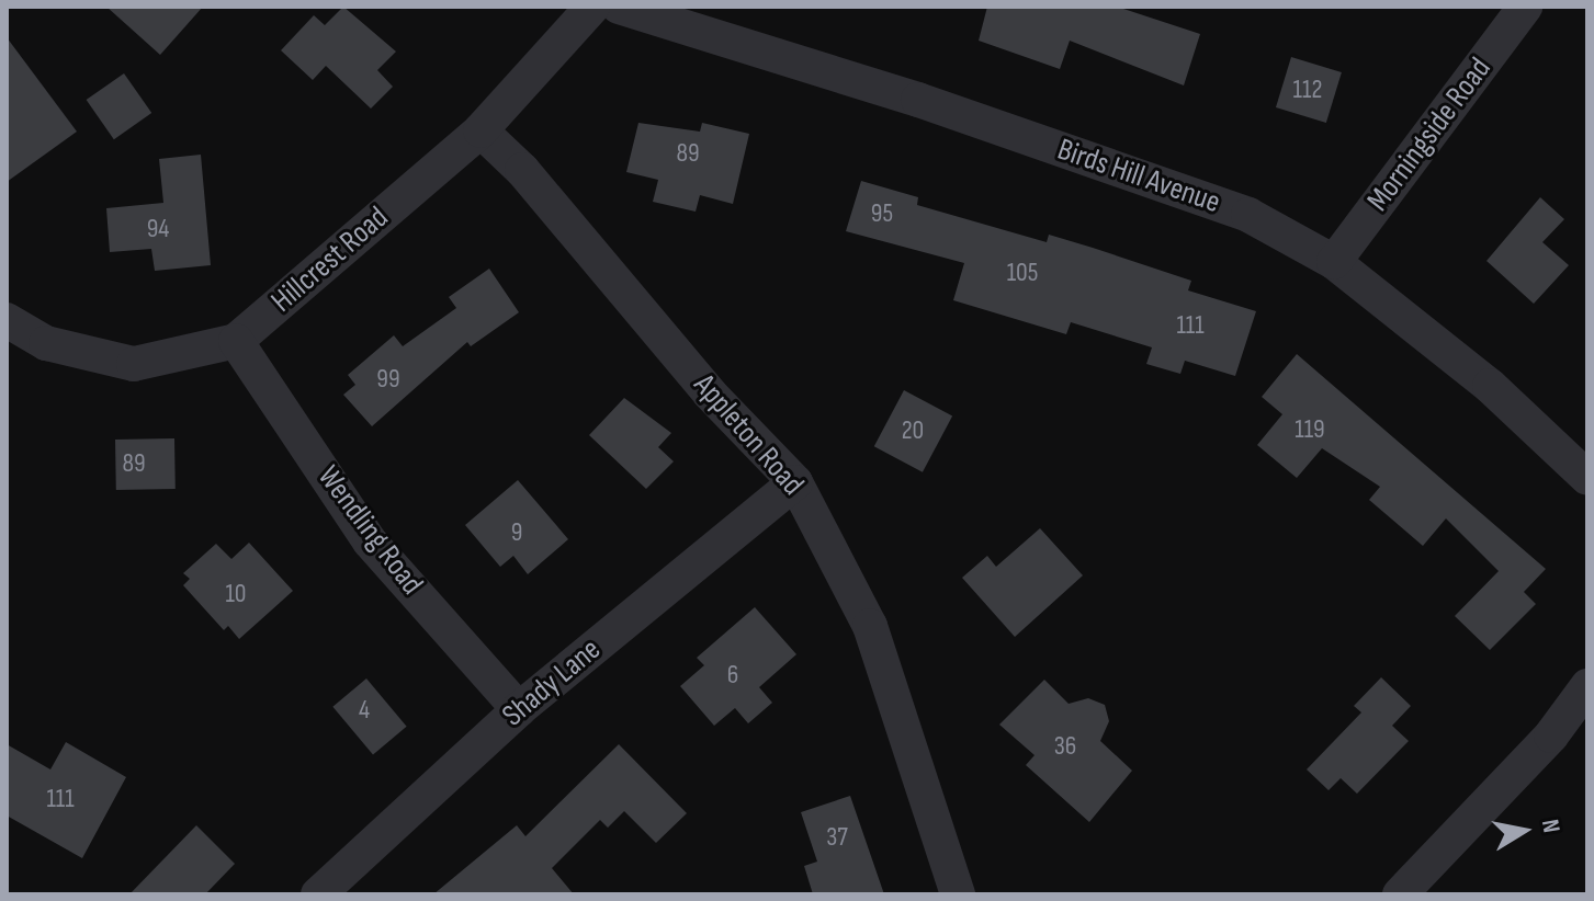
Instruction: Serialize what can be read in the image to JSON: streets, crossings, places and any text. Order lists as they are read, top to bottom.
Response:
{
  "streets": {
    "street": [
      "Morningside Road",
      "Birds Hill Avenue",
      "Hillcrest Road",
      "Appleton Road",
      "Wendling Road",
      "Shady Lane"
    ]
  },
  "crossings": [
    ["Morningside Road", "Birds Hill Avenue"],
    ["Hillcrest Road", "Appleton Road"],
    ["Hillcrest Road", "Wendling Road"],
    ["Appleton Road", "Shady Lane"],
    ["Wendling Road", "Shady Lane"]
  ],
  "house_numbers": [
    "112",
    "89",
    "95",
    "94",
    "105",
    "111",
    "99",
    "119",
    "20",
    "89",
    "9",
    "10",
    "6",
    "4",
    "36",
    "111",
    "37"
  ],
  "north": "right"
}
